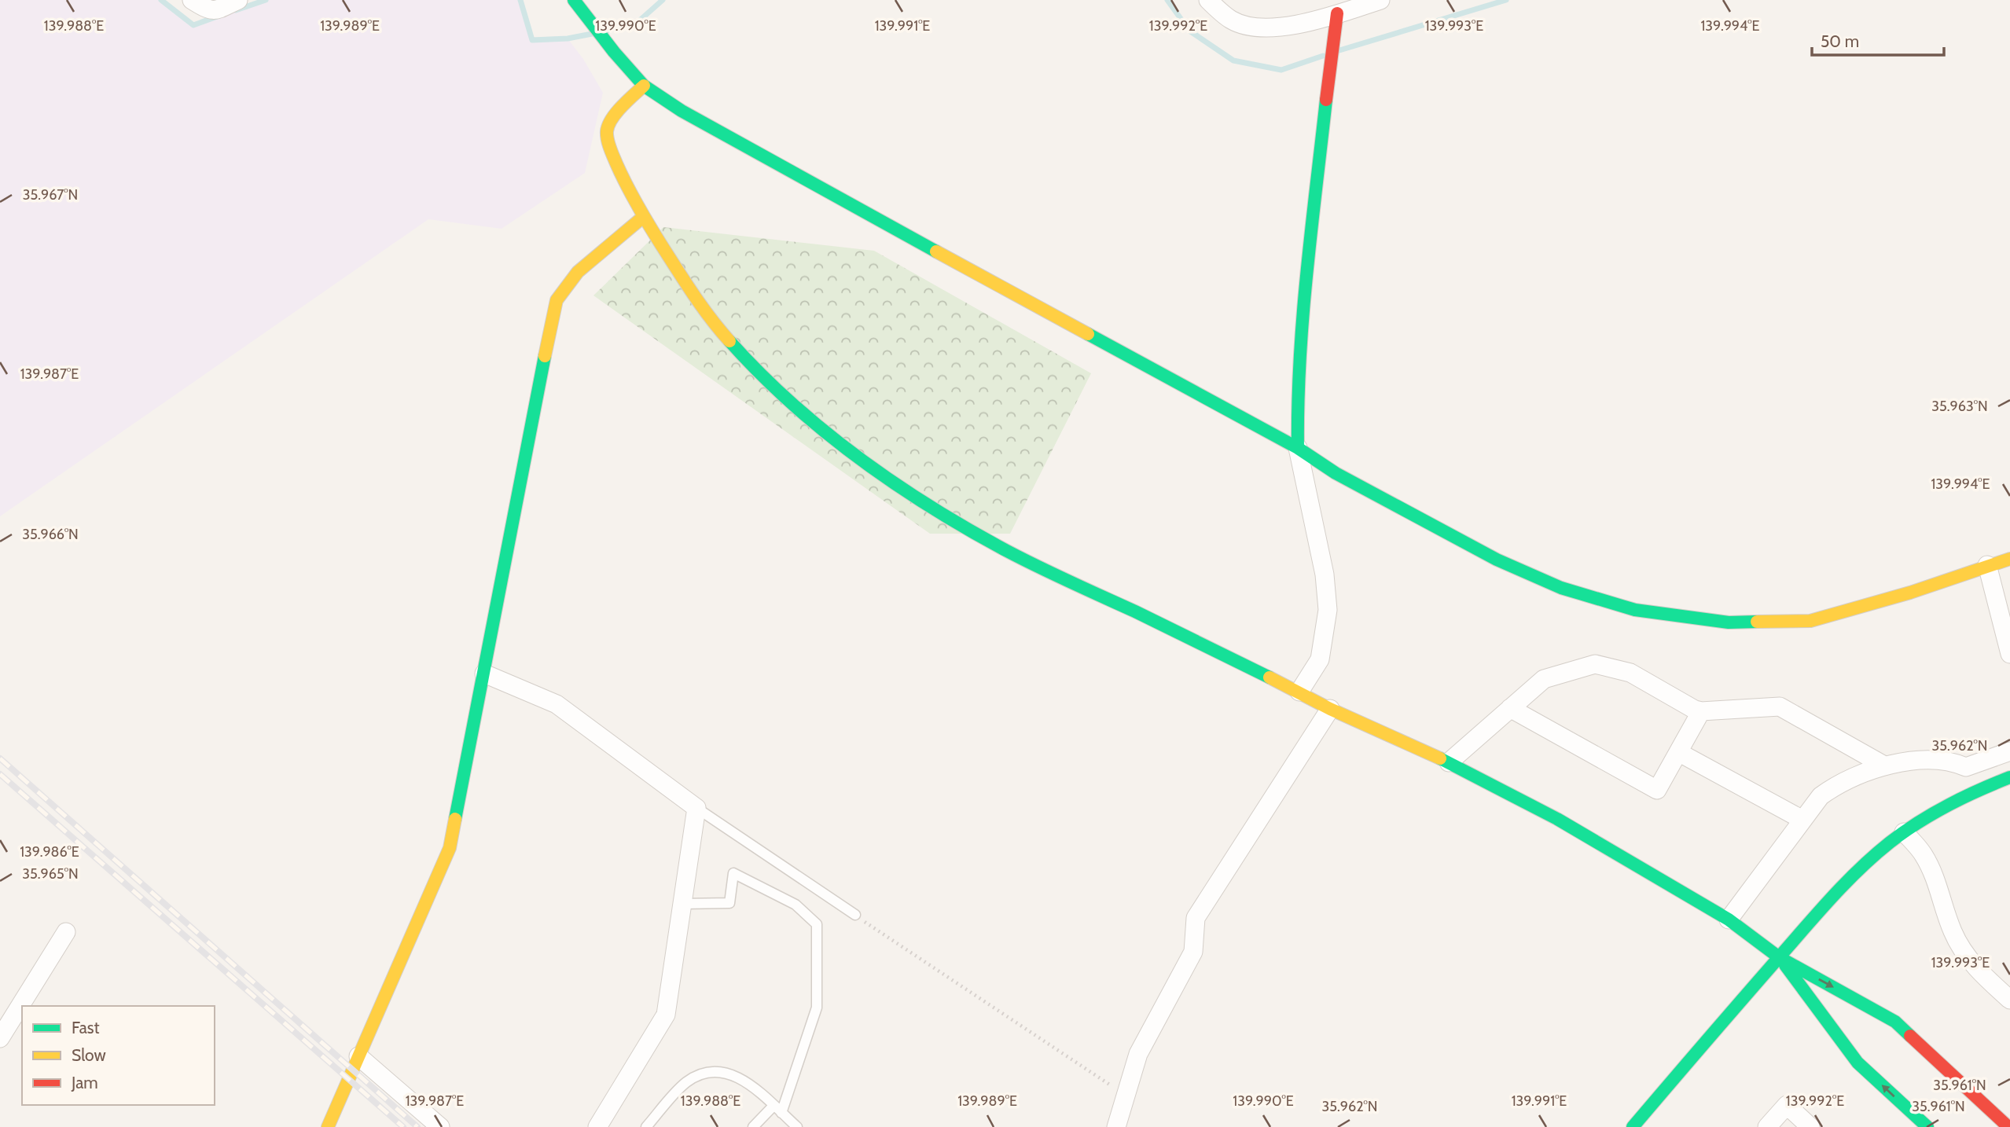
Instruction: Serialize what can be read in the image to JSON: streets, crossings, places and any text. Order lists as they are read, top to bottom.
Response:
{
  "legend": ["Fast", "Slow", "Jam"],
  "scale_bar": "50 m",
  "coordinates": [
    "139.988°E",
    "139.989°E",
    "139.990°E",
    "139.991°E",
    "139.992°E",
    "139.993°E",
    "139.994°E",
    "35.967°N",
    "139.987°E",
    "35.963°N",
    "35.966°N",
    "35.962°N",
    "139.986°E",
    "35.965°N",
    "35.961°N"
  ]
}
